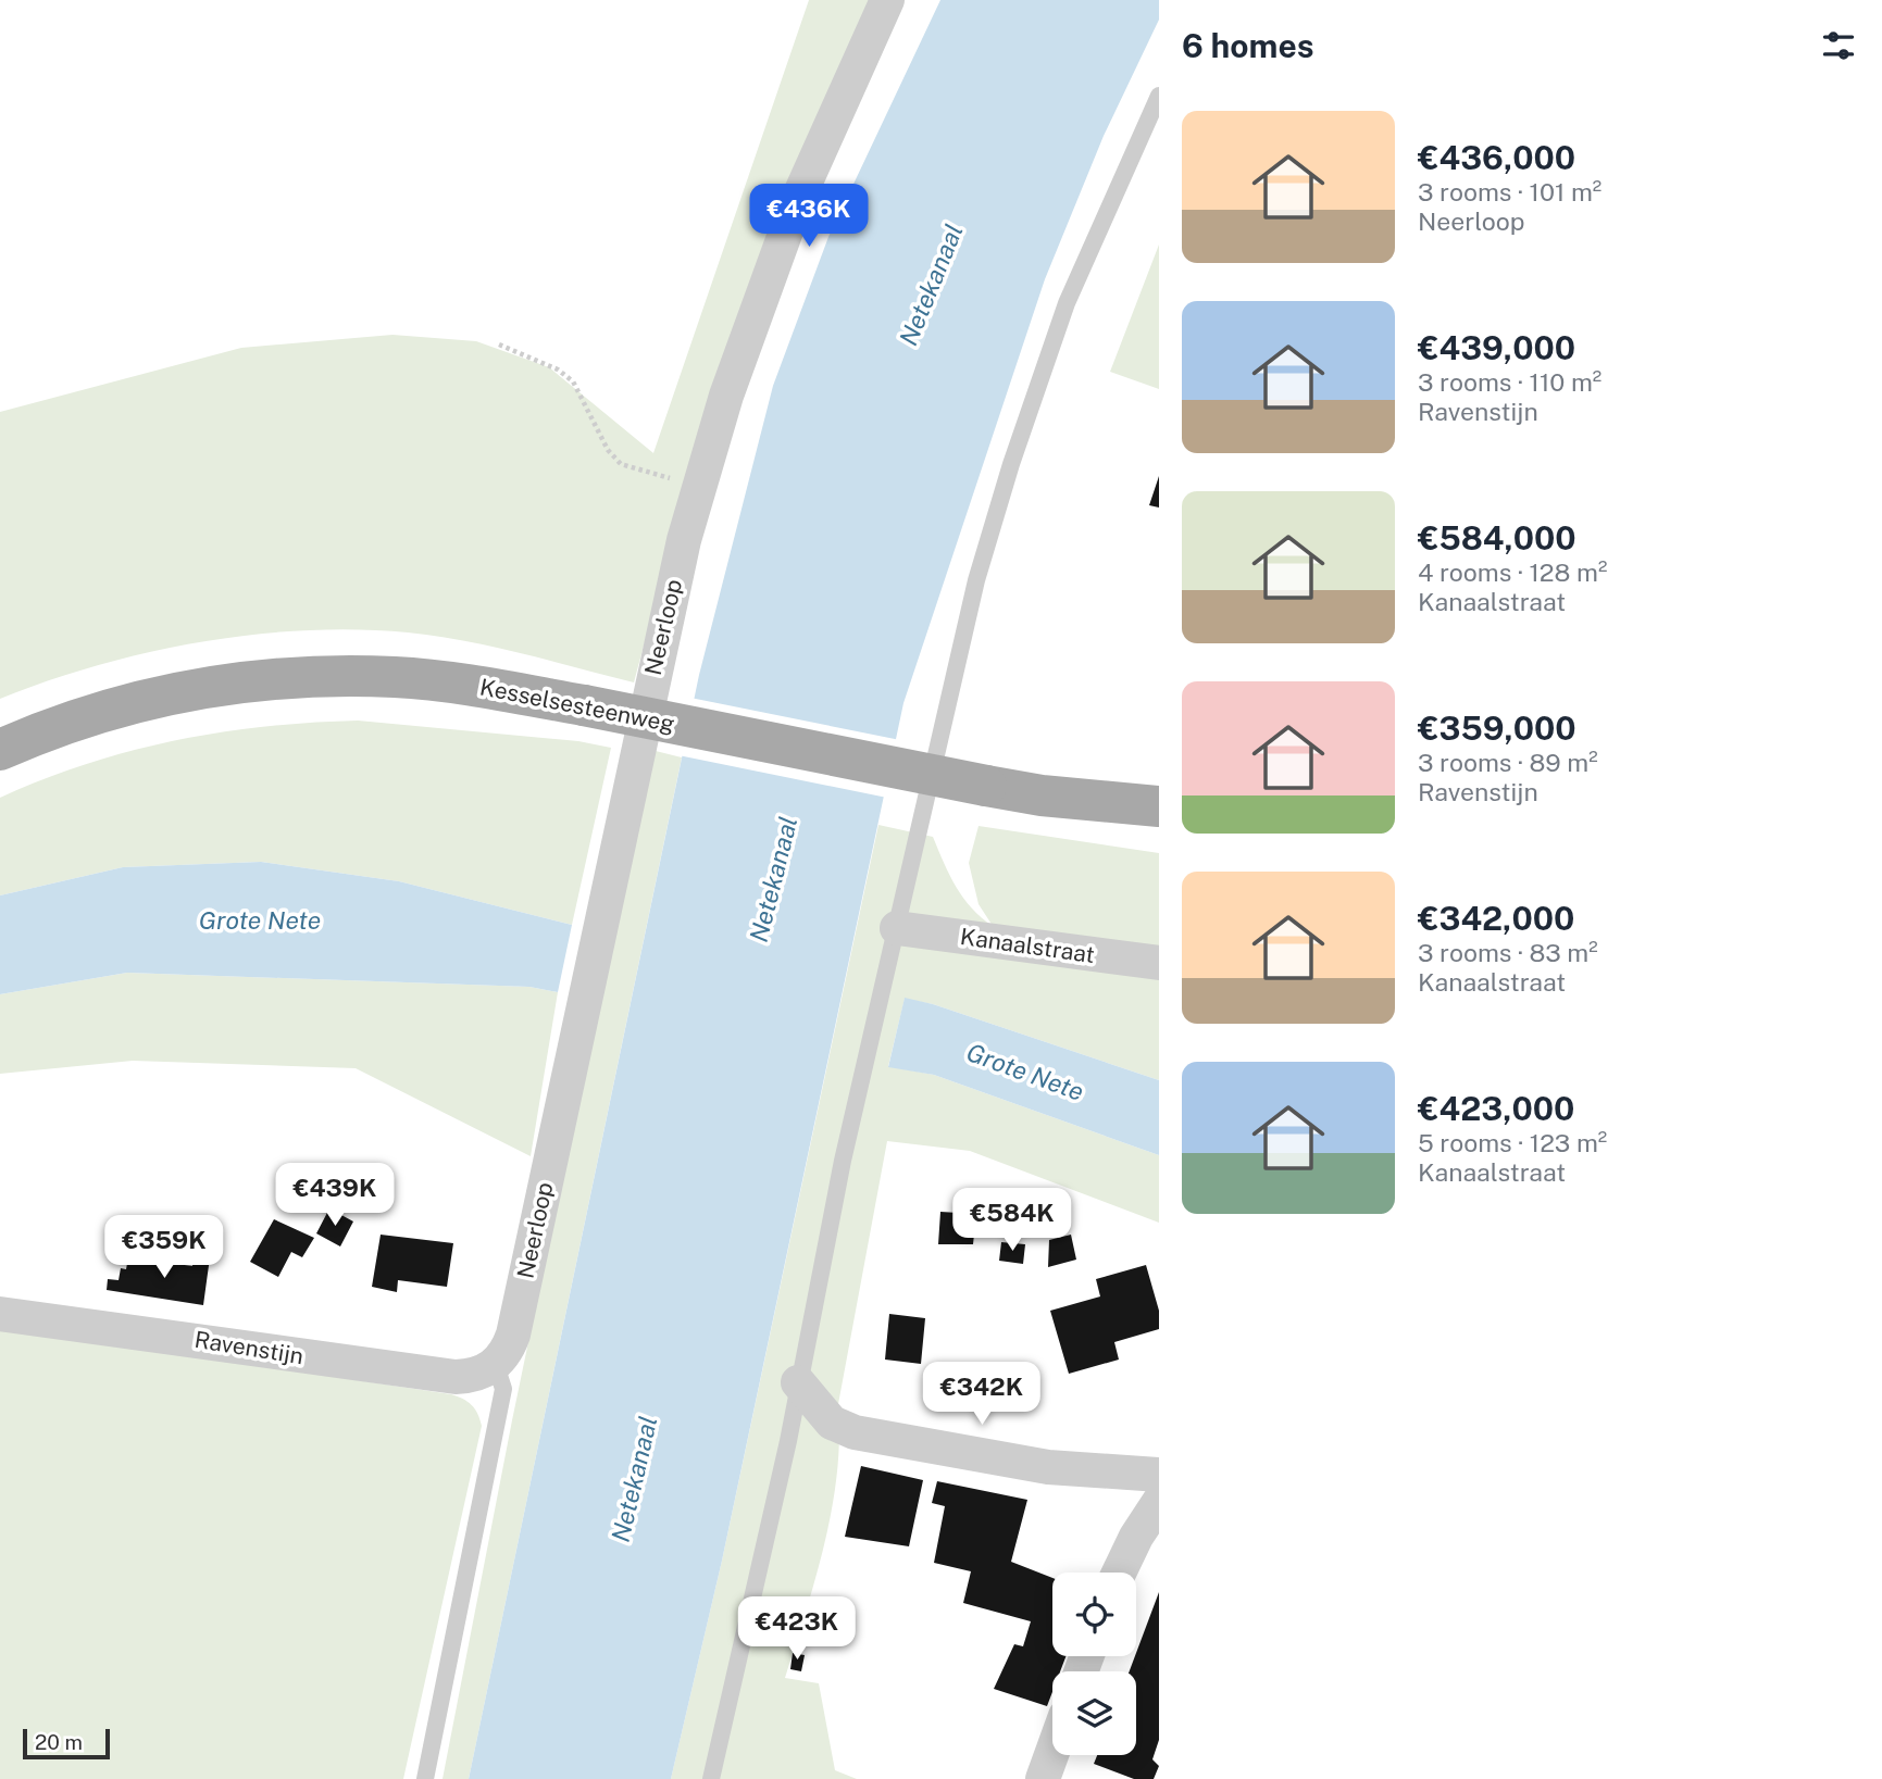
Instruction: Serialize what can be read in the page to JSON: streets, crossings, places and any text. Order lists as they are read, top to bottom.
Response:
{
  "streets": {
    "main road": ["Kesselsesteenweg"],
    "street": ["Neerloop", "Kanaalstraat", "Ravenstijn"]
  },
  "crossings": [
    ["Neerloop", "Ravenstijn"]
  ],
  "water": ["Netekanaal", "Grote Nete"],
  "scale_bar": "20 m",
  "page": {
    "heading": "6 homes",
    "list": [
      {
        "name": "€436,000",
        "note": "3 rooms · 101 m² · Neerloop"
      },
      {
        "name": "€439,000",
        "note": "3 rooms · 110 m² · Ravenstijn"
      },
      {
        "name": "€584,000",
        "note": "4 rooms · 128 m² · Kanaalstraat"
      },
      {
        "name": "€359,000",
        "note": "3 rooms · 89 m² · Ravenstijn"
      },
      {
        "name": "€342,000",
        "note": "3 rooms · 83 m² · Kanaalstraat"
      },
      {
        "name": "€423,000",
        "note": "5 rooms · 123 m² · Kanaalstraat"
      }
    ],
    "price": [
      "€436K",
      "€439K",
      "€584K",
      "€359K",
      "€342K",
      "€423K"
    ],
    "scale": "20 m"
  }
}
